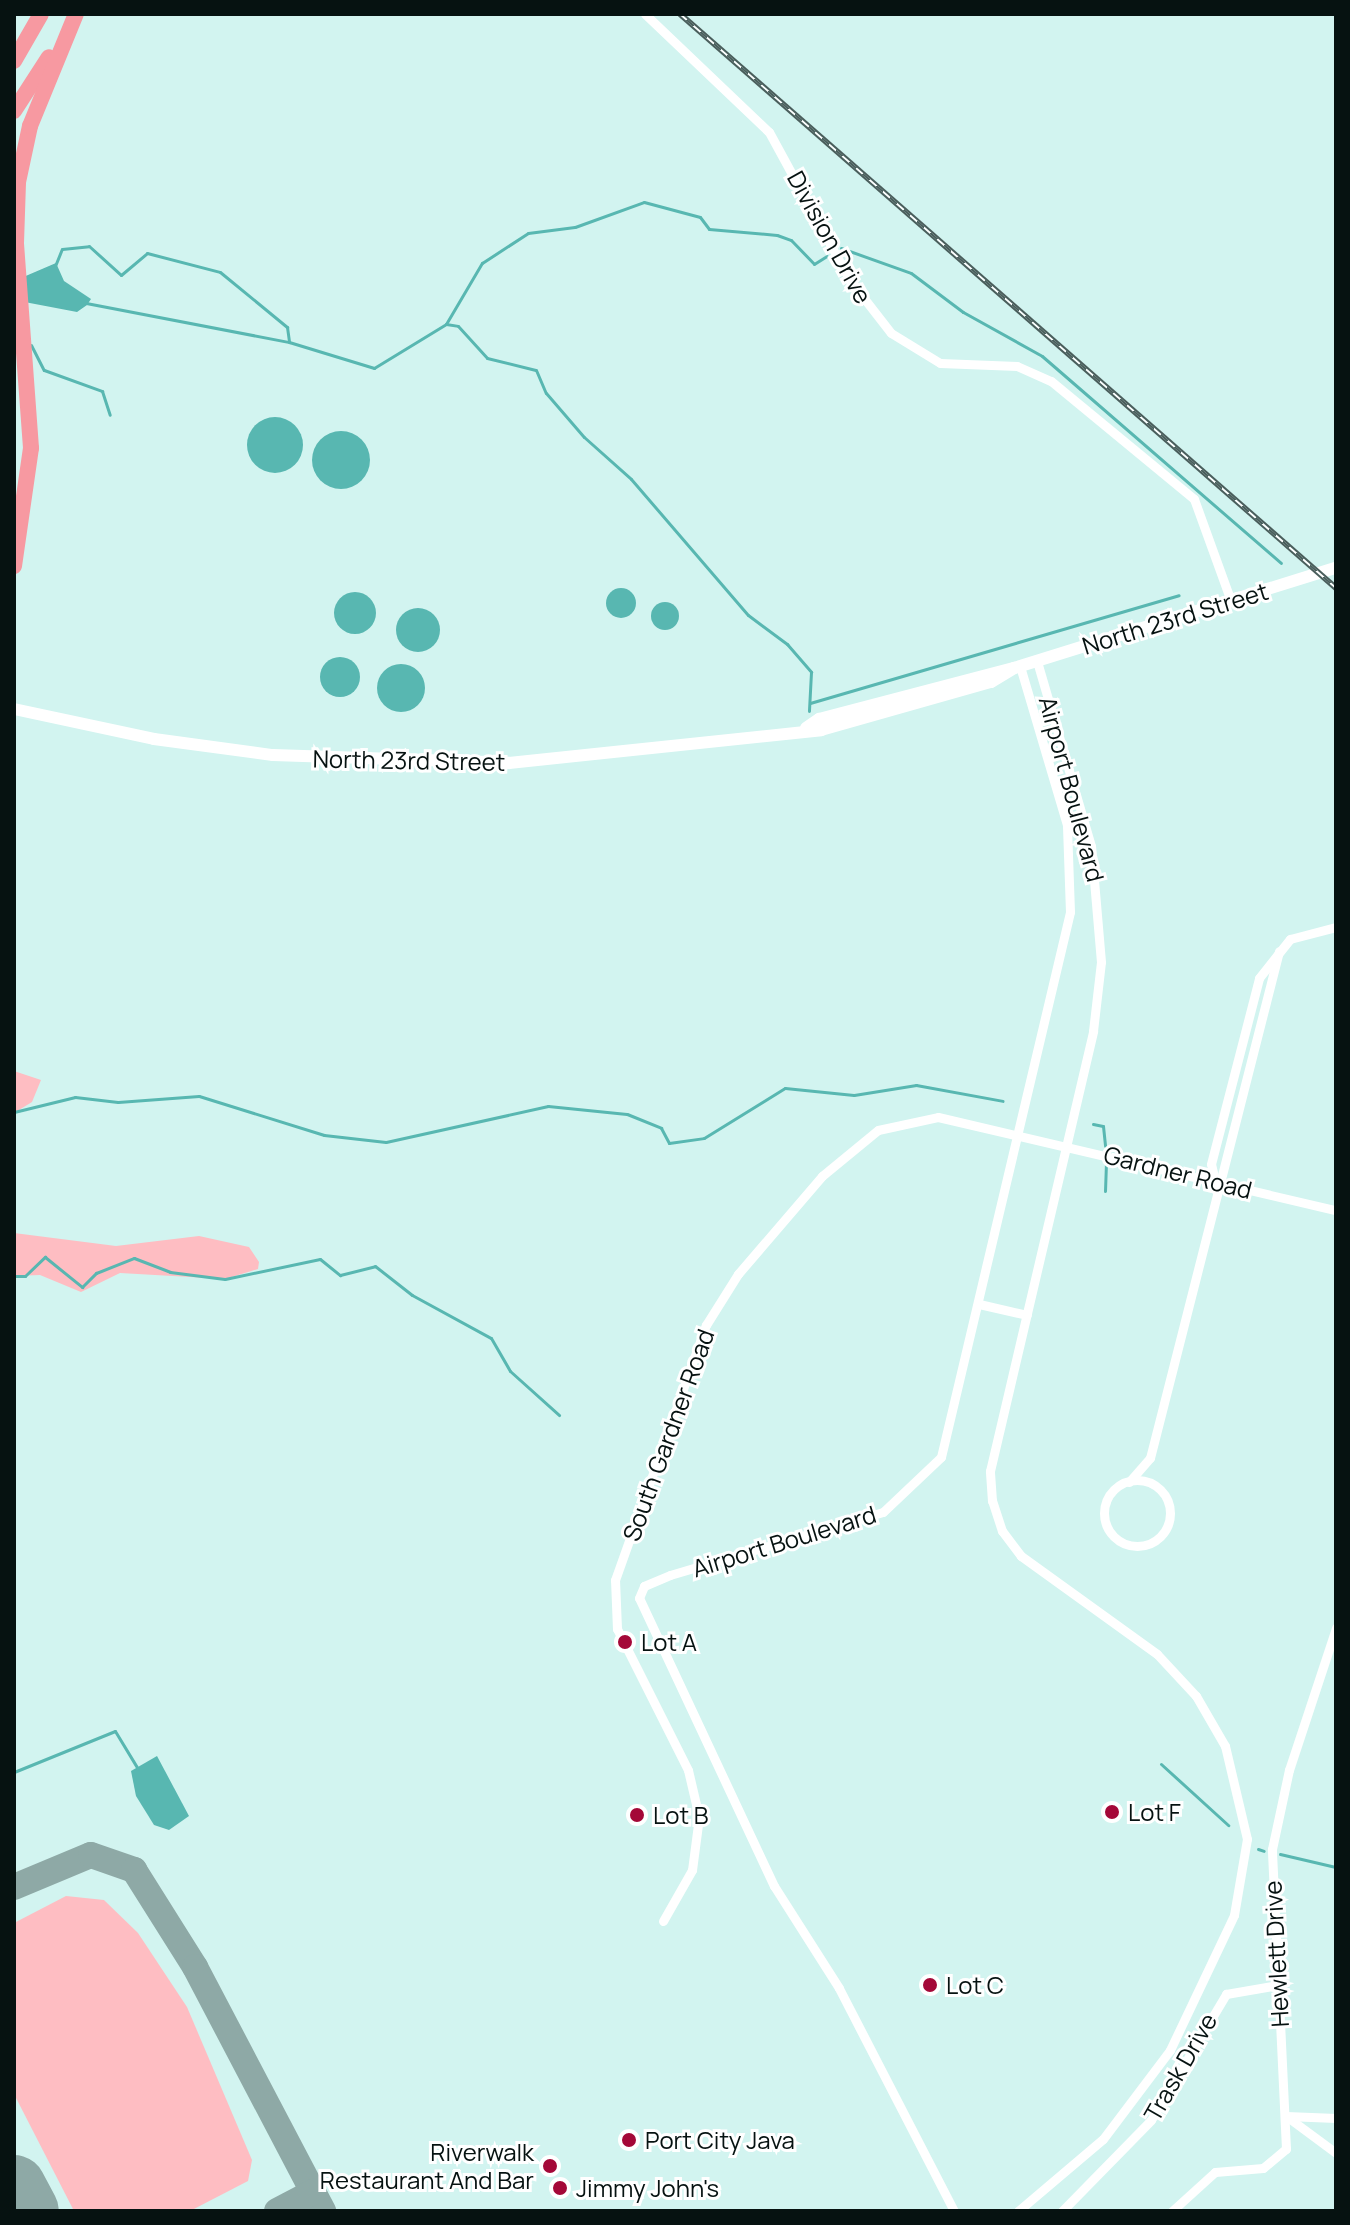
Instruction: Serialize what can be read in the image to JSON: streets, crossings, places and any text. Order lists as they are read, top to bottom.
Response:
{
  "streets": {
    "main road": ["North 23rd Street"],
    "street": [
      "Division Drive",
      "Airport Boulevard",
      "Gardner Road",
      "South Gardner Road",
      "Hewlett Drive",
      "Trask Drive"
    ]
  },
  "crossings": [
    ["Division Drive", "North 23rd Street"],
    ["North 23rd Street", "Airport Boulevard"],
    ["Airport Boulevard", "Gardner Road"],
    ["Airport Boulevard", "South Gardner Road"],
    ["Gardner Road", "South Gardner Road"],
    ["Hewlett Drive", "Trask Drive"]
  ],
  "places": [
    "Lot A",
    "Lot F",
    "Lot B",
    "Lot C",
    "Port City Java",
    "Riverwalk Restaurant And Bar",
    "Jimmy John's"
  ]
}
